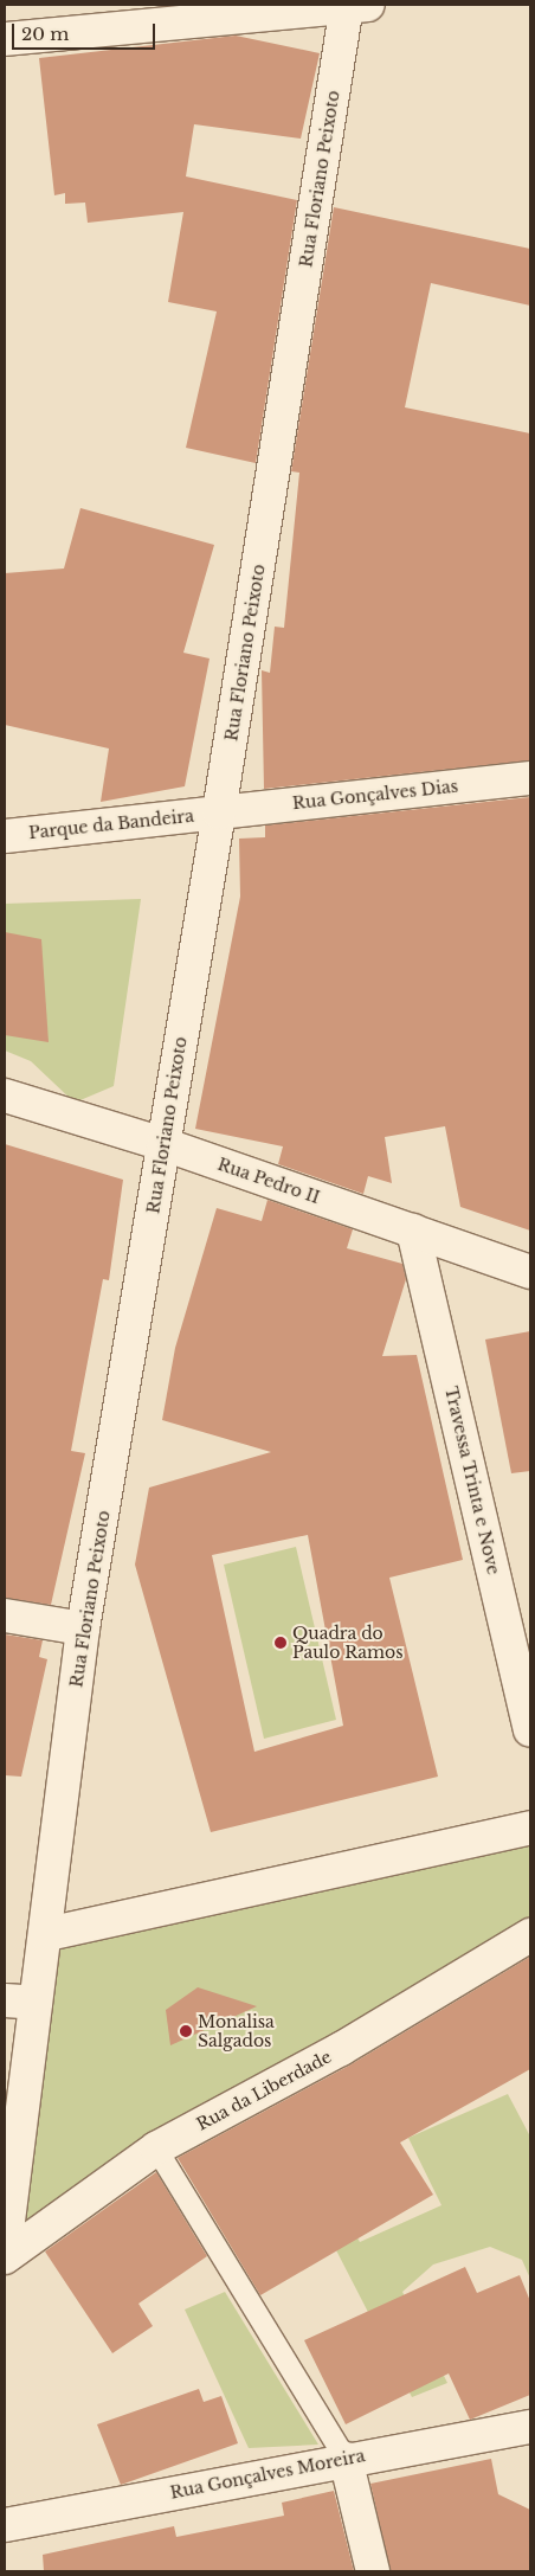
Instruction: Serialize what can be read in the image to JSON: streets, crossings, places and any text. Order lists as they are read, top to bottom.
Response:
{
  "streets": {
    "street": [
      "Rua Floriano Peixoto",
      "Rua Gonçalves Dias",
      "Parque da Bandeira",
      "Rua Pedro II",
      "Travessa Trinta e Nove",
      "Rua da Liberdade",
      "Rua Gonçalves Moreira"
    ]
  },
  "crossings": [
    ["Rua Floriano Peixoto", "Rua Gonçalves Dias"],
    ["Rua Floriano Peixoto", "Parque da Bandeira"],
    ["Rua Floriano Peixoto", "Rua Pedro II"],
    ["Rua Gonçalves Dias", "Parque da Bandeira"],
    ["Rua Pedro II", "Travessa Trinta e Nove"]
  ],
  "places": ["Quadra do Paulo Ramos", "Monalisa Salgados"],
  "scale_bar": "20 m"
}
